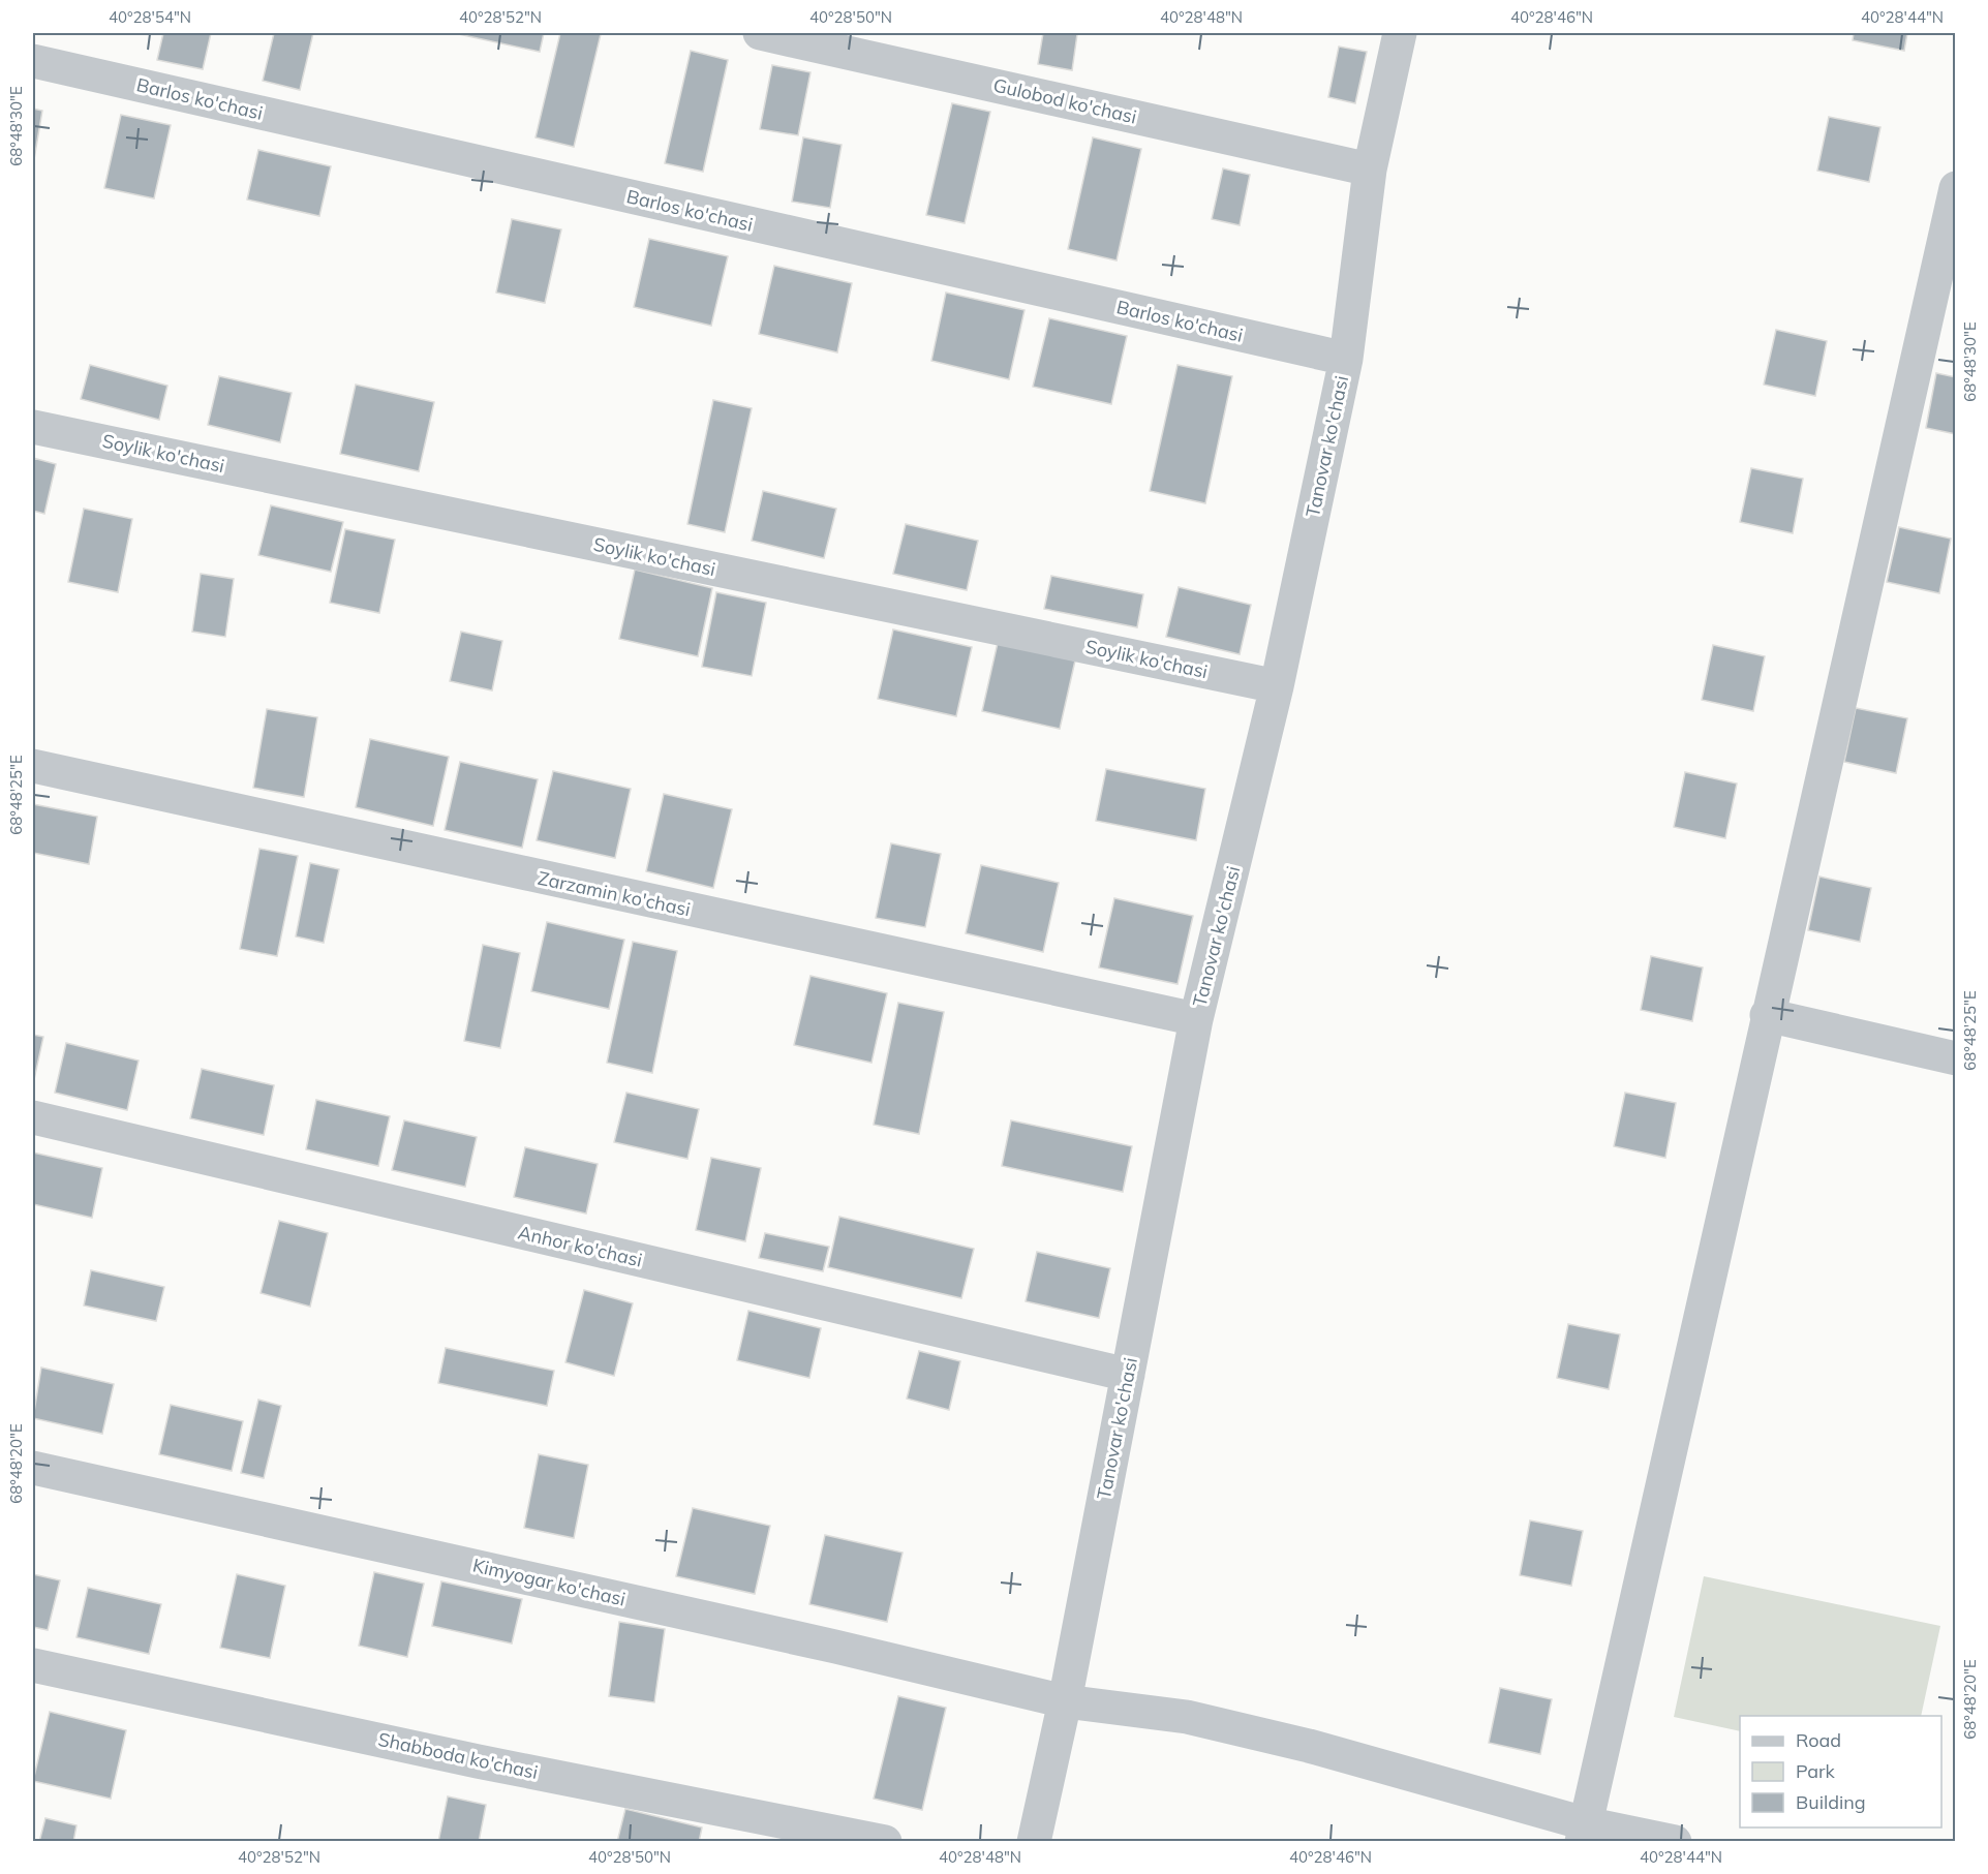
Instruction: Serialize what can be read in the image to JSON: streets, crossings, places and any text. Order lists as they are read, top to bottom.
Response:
{
  "streets": {
    "street": [
      "Barlos ko'chasi",
      "Gulobod ko'chasi",
      "Tanovar ko'chasi",
      "Soylik ko'chasi",
      "Zarzamin ko'chasi",
      "Anhor ko'chasi",
      "Kimyogar ko'chasi",
      "Shabboda ko'chasi"
    ]
  },
  "crossings": [
    ["Barlos ko'chasi", "Tanovar ko'chasi"],
    ["Gulobod ko'chasi", "Tanovar ko'chasi"],
    ["Tanovar ko'chasi", "Soylik ko'chasi"],
    ["Tanovar ko'chasi", "Zarzamin ko'chasi"],
    ["Tanovar ko'chasi", "Anhor ko'chasi"],
    ["Tanovar ko'chasi", "Kimyogar ko'chasi"]
  ],
  "legend": ["Road", "Park", "Building"],
  "coordinates": [
    "40°28'54\"N",
    "40°28'52\"N",
    "40°28'50\"N",
    "40°28'48\"N",
    "40°28'46\"N",
    "40°28'44\"N",
    "68°48'30\"E",
    "68°48'25\"E",
    "68°48'20\"E"
  ]
}
